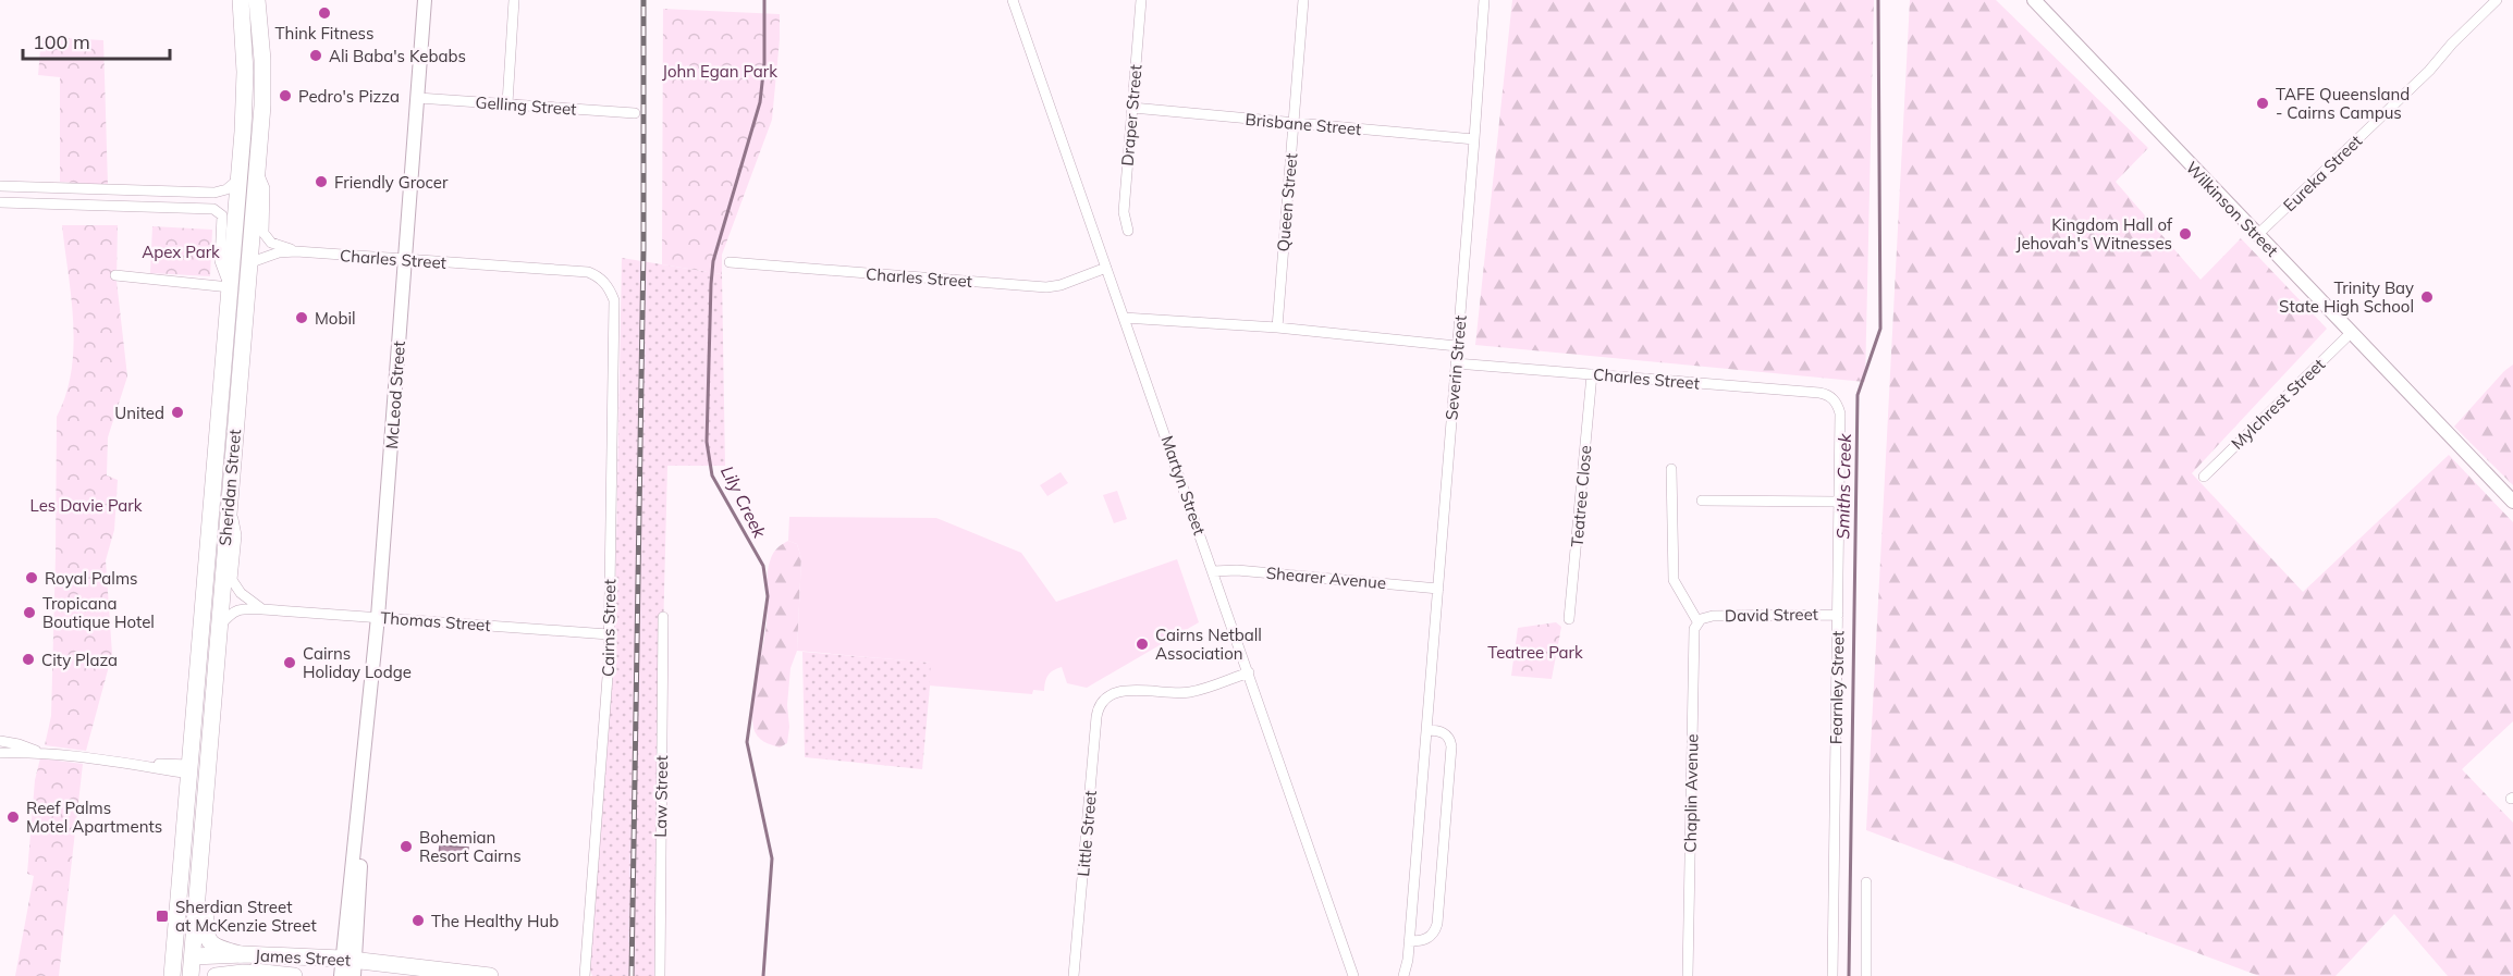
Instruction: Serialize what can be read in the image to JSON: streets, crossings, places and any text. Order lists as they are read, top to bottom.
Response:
{
  "streets": {
    "main road": ["Sheridan Street", "James Street"],
    "street": [
      "Gelling Street",
      "Draper Street",
      "Brisbane Street",
      "Eureka Street",
      "Queen Street",
      "Wilkinson Street",
      "Charles Street",
      "Severin Street",
      "McLeod Street",
      "Mylchrest Street",
      "Martyn Street",
      "Teatree Close",
      "Shearer Avenue",
      "David Street",
      "Thomas Street",
      "Cairns Street",
      "Fearnley Street",
      "Chaplin Avenue",
      "Law Street",
      "Little Street"
    ]
  },
  "crossings": [
    ["Gelling Street", "McLeod Street"],
    ["Draper Street", "Brisbane Street"],
    ["Brisbane Street", "Queen Street"],
    ["Brisbane Street", "Severin Street"],
    ["Eureka Street", "Wilkinson Street"],
    ["Wilkinson Street", "Mylchrest Street"],
    ["Charles Street", "Severin Street"],
    ["Charles Street", "McLeod Street"],
    ["Charles Street", "Martyn Street"],
    ["Charles Street", "Sheridan Street"],
    ["Charles Street", "Teatree Close"],
    ["Charles Street", "Cairns Street"],
    ["Charles Street", "Fearnley Street"],
    ["Severin Street", "Shearer Avenue"],
    ["McLeod Street", "Thomas Street"],
    ["McLeod Street", "James Street"],
    ["Martyn Street", "Shearer Avenue"],
    ["Martyn Street", "Little Street"],
    ["Sheridan Street", "Thomas Street"],
    ["Sheridan Street", "James Street"],
    ["David Street", "Fearnley Street"],
    ["David Street", "Chaplin Avenue"],
    ["Thomas Street", "Cairns Street"]
  ],
  "water": ["Smiths Creek", "Lily Creek"],
  "parks": [
    "John Egan Park",
    "Apex Park",
    "Les Davie Park",
    "Teatree Park"
  ],
  "places": {
    "other": [
      "Think Fitness",
      "Ali Baba's Kebabs",
      "Pedro's Pizza",
      "TAFE Queensland - Cairns Campus",
      "Friendly Grocer",
      "Kingdom Hall of Jehovah's Witnesses",
      "Trinity Bay State High School",
      "Mobil",
      "United",
      "Royal Palms",
      "Tropicana Boutique Hotel",
      "Cairns Netball Association",
      "City Plaza",
      "Cairns Holiday Lodge",
      "Reef Palms Motel Apartments",
      "Bohemian Resort Cairns",
      "The Healthy Hub"
    ],
    "transit": ["Sherdian Street at McKenzie Street"]
  },
  "scale_bar": "100 m"
}
